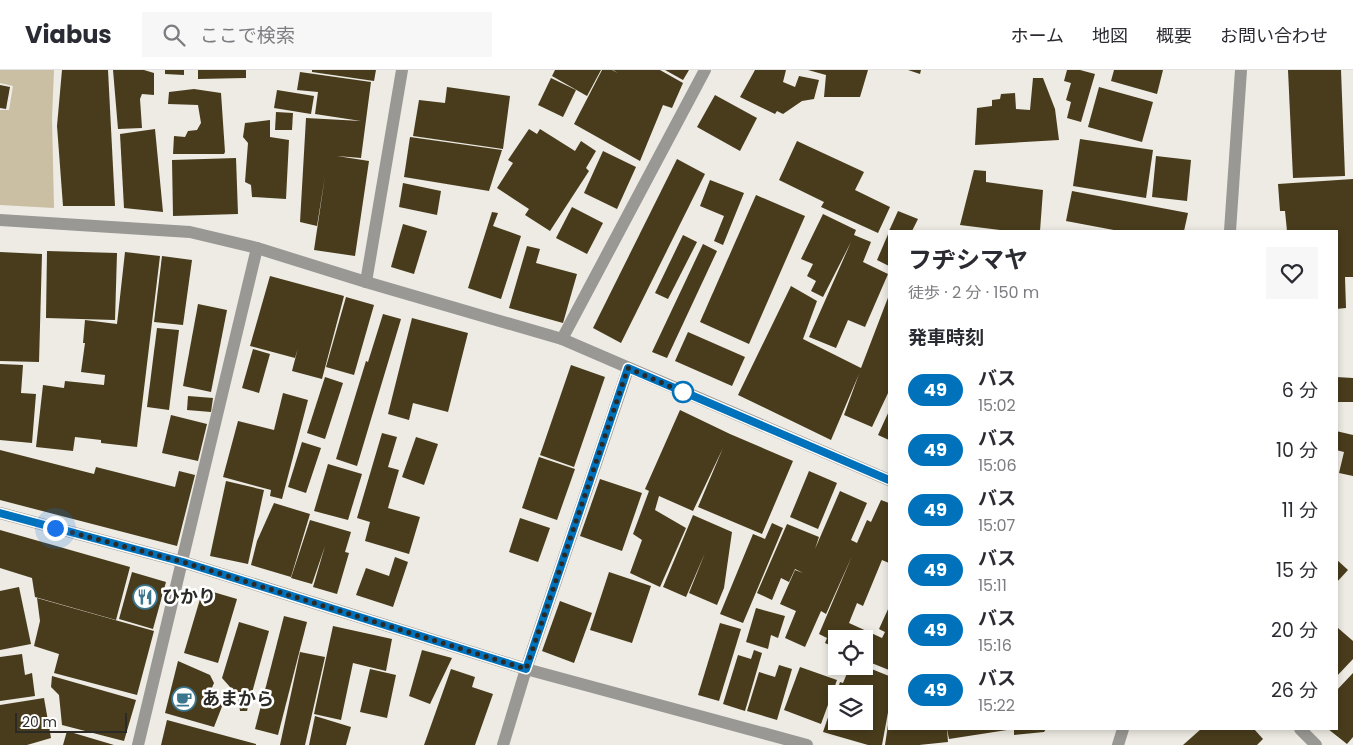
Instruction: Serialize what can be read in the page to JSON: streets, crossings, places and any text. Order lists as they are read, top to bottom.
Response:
{
  "places": {
    "restaurant": ["ひかり"],
    "cafe": ["あまから"]
  },
  "lines": ["bus line 49"],
  "scale_bar": "20 m",
  "page": {
    "header": "Viabus",
    "search": "ここで検索",
    "nav": [
      "ホーム",
      "地図",
      "概要",
      "お問い合わせ"
    ],
    "heading": [
      ["フヂシマヤ", "徒歩 · 2 分 · 150 m"],
      "発車時刻"
    ],
    "list": [
      {
        "mark": "49",
        "name": "バス",
        "note": "15:02",
        "value": "6 分"
      },
      {
        "mark": "49",
        "name": "バス",
        "note": "15:06",
        "value": "10 分"
      },
      {
        "mark": "49",
        "name": "バス",
        "note": "15:07",
        "value": "11 分"
      },
      {
        "mark": "49",
        "name": "バス",
        "note": "15:11",
        "value": "15 分"
      },
      {
        "mark": "49",
        "name": "バス",
        "note": "15:16",
        "value": "20 分"
      },
      {
        "mark": "49",
        "name": "バス",
        "note": "15:22",
        "value": "26 分"
      }
    ],
    "scale": "20 m"
  }
}
